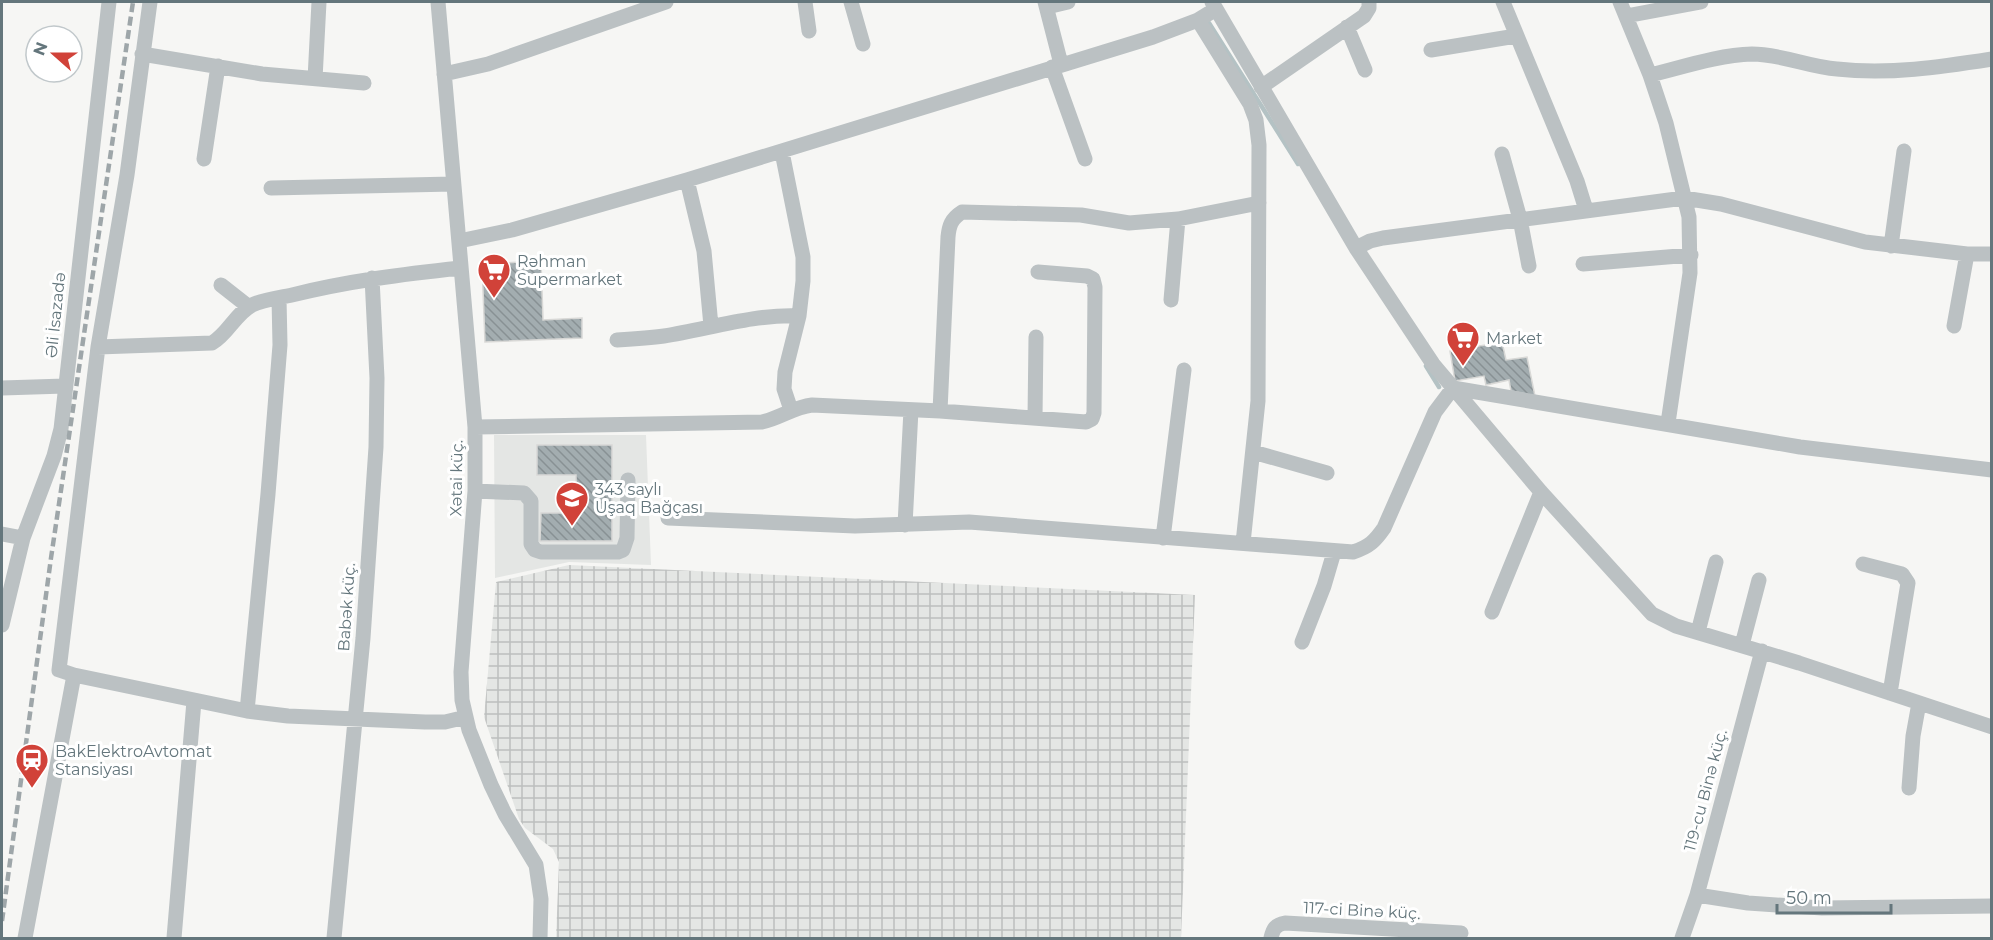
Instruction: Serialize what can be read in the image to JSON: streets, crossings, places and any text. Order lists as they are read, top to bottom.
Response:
{
  "streets": {
    "street": [
      "Əli İsazadə",
      "Xətai küç.",
      "Babək küç.",
      "119-cu Binə küç.",
      "117-ci Binə küç."
    ]
  },
  "places": {
    "supermarket": ["Rəhman Supermarket", "Market"],
    "school or university": ["343 saylı Uşaq Bağçası"],
    "station": ["BakElektroAvtomat Stansiyası"]
  },
  "scale_bar": "50 m",
  "north": "left"
}
